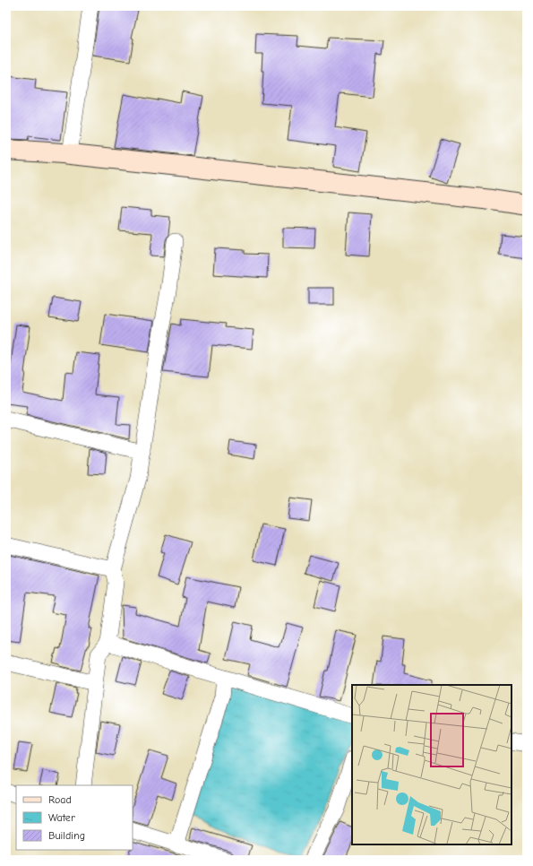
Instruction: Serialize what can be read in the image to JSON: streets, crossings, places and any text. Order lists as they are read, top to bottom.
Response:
{
  "legend": ["Road", "Water", "Building"]
}
